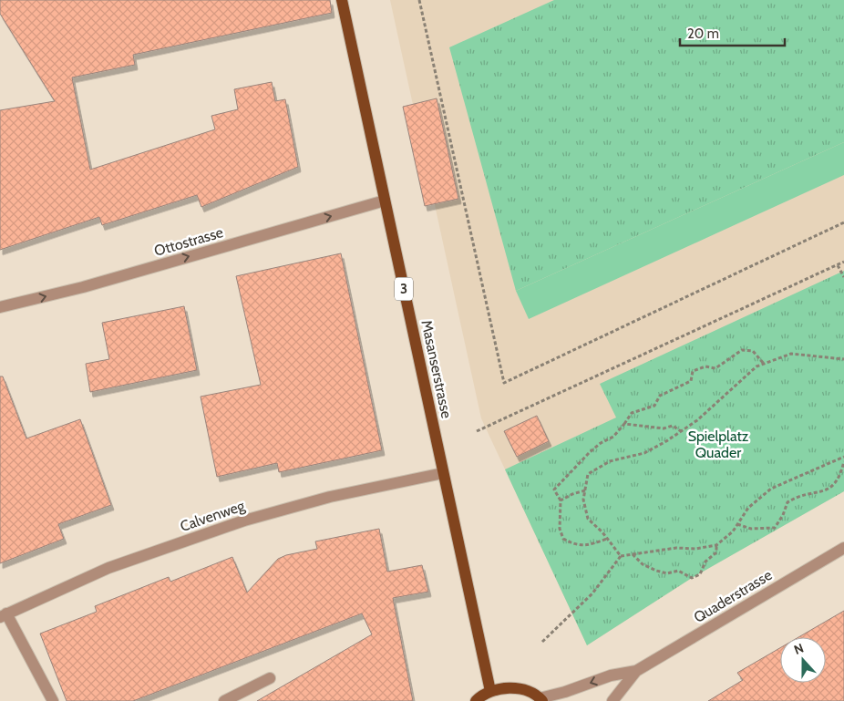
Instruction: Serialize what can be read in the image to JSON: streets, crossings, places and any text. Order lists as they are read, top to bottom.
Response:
{
  "streets": {
    "main road": ["3", "Masanserstrasse"],
    "street": ["Ottostrasse", "Calvenweg", "Quaderstrasse"]
  },
  "crossings": [
    ["Ottostrasse", "Masanserstrasse"],
    ["Masanserstrasse", "Calvenweg"]
  ],
  "one_way": ["Ottostrasse"],
  "parks": ["Spielplatz Quader"],
  "scale_bar": "20 m",
  "north": "top"
}
